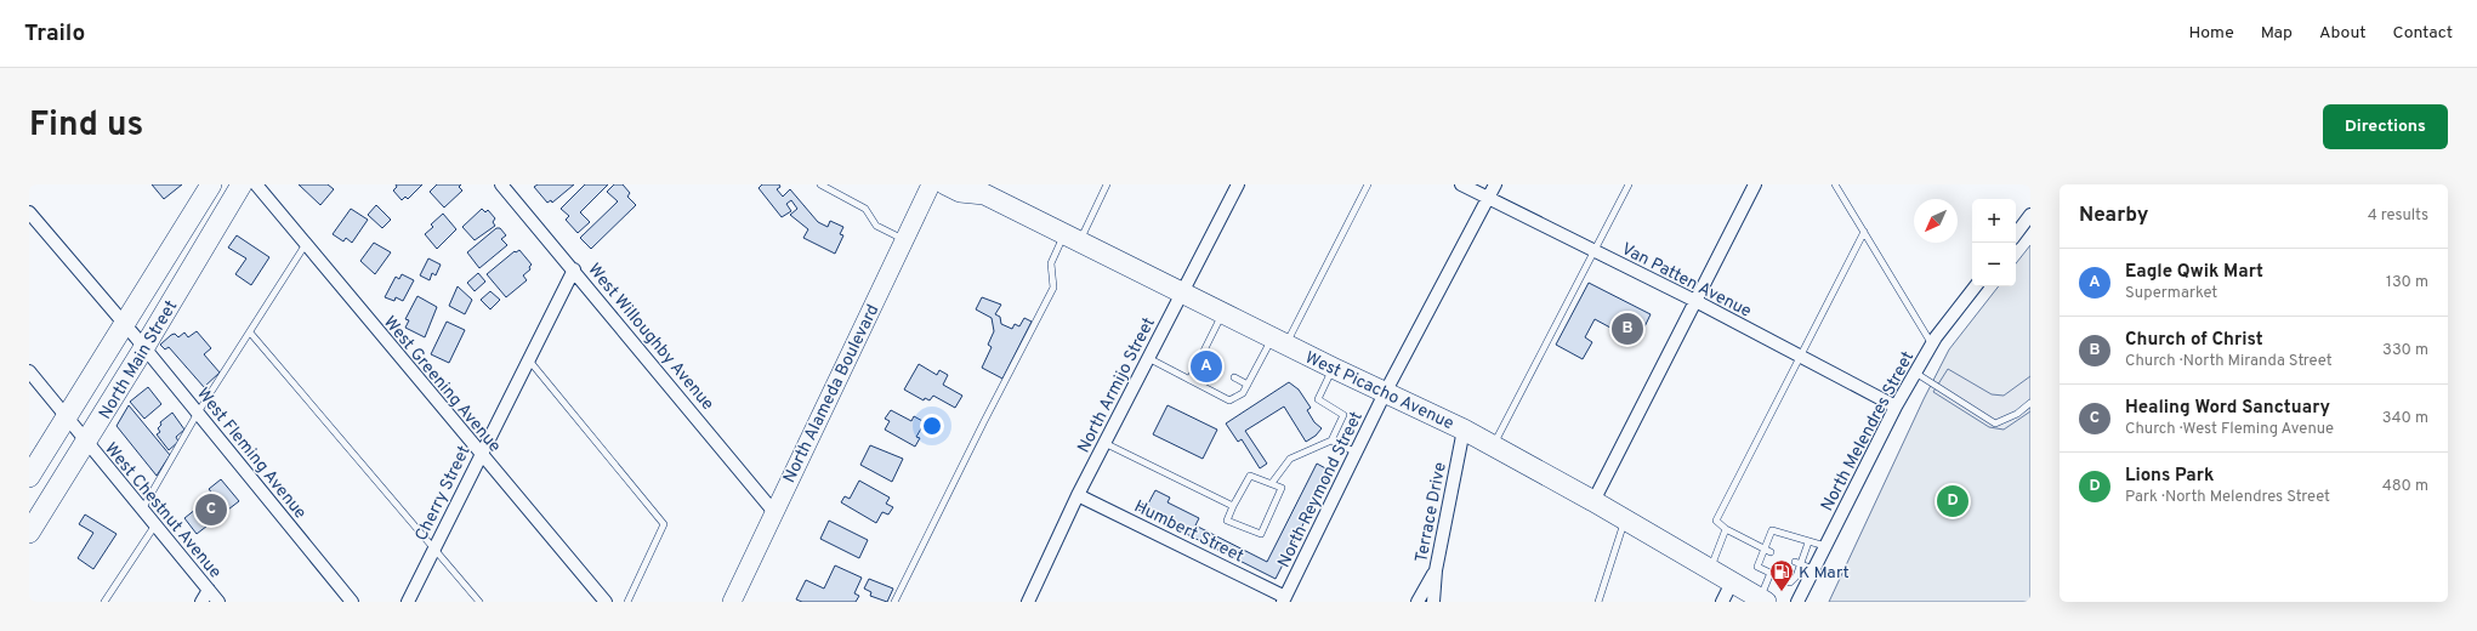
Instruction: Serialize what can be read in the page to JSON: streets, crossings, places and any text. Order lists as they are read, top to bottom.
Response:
{
  "streets": {
    "main road": ["North Main Street", "West Picacho Avenue"],
    "street": [
      "Van Patten Avenue",
      "West Willoughby Avenue",
      "West Greening Avenue",
      "North Armijo Street",
      "North Alameda Boulevard",
      "North Melendres Street",
      "West Fleming Avenue",
      "North Reymond Street",
      "Cherry Street",
      "West Chestnut Avenue",
      "Terrace Drive",
      "Humbert Street"
    ]
  },
  "crossings": [
    ["Van Patten Avenue", "North Melendres Street"],
    ["Van Patten Avenue", "North Reymond Street"],
    ["West Willoughby Avenue", "North Alameda Boulevard"],
    ["West Willoughby Avenue", "Cherry Street"],
    ["North Main Street", "West Fleming Avenue"],
    ["North Main Street", "West Chestnut Avenue"],
    ["West Greening Avenue", "Cherry Street"],
    ["North Armijo Street", "West Picacho Avenue"],
    ["North Armijo Street", "Humbert Street"],
    ["West Picacho Avenue", "North Reymond Street"],
    ["West Picacho Avenue", "Terrace Drive"],
    ["North Reymond Street", "Humbert Street"]
  ],
  "places": {
    "fuel station": ["K Mart"]
  },
  "north": "bottom left",
  "page": {
    "header": "Trailo",
    "nav": [
      "Home",
      "Map",
      "About",
      "Contact"
    ],
    "title": "Find us",
    "buttons": "Directions",
    "heading": ["Nearby", "4 results"],
    "map_buttons": ["+", "−"],
    "list": [
      {
        "mark": "A",
        "name": "Eagle Qwik Mart",
        "note": "Supermarket",
        "value": "130 m"
      },
      {
        "mark": "B",
        "name": "Church of Christ",
        "note": "Church · North Miranda Street",
        "value": "330 m"
      },
      {
        "mark": "C",
        "name": "Healing Word Sanctuary",
        "note": "Church · West Fleming Avenue",
        "value": "340 m"
      },
      {
        "mark": "D",
        "name": "Lions Park",
        "note": "Park · North Melendres Street",
        "value": "480 m"
      }
    ],
    "pins": [
      "B",
      "A",
      "D",
      "C"
    ]
  }
}
